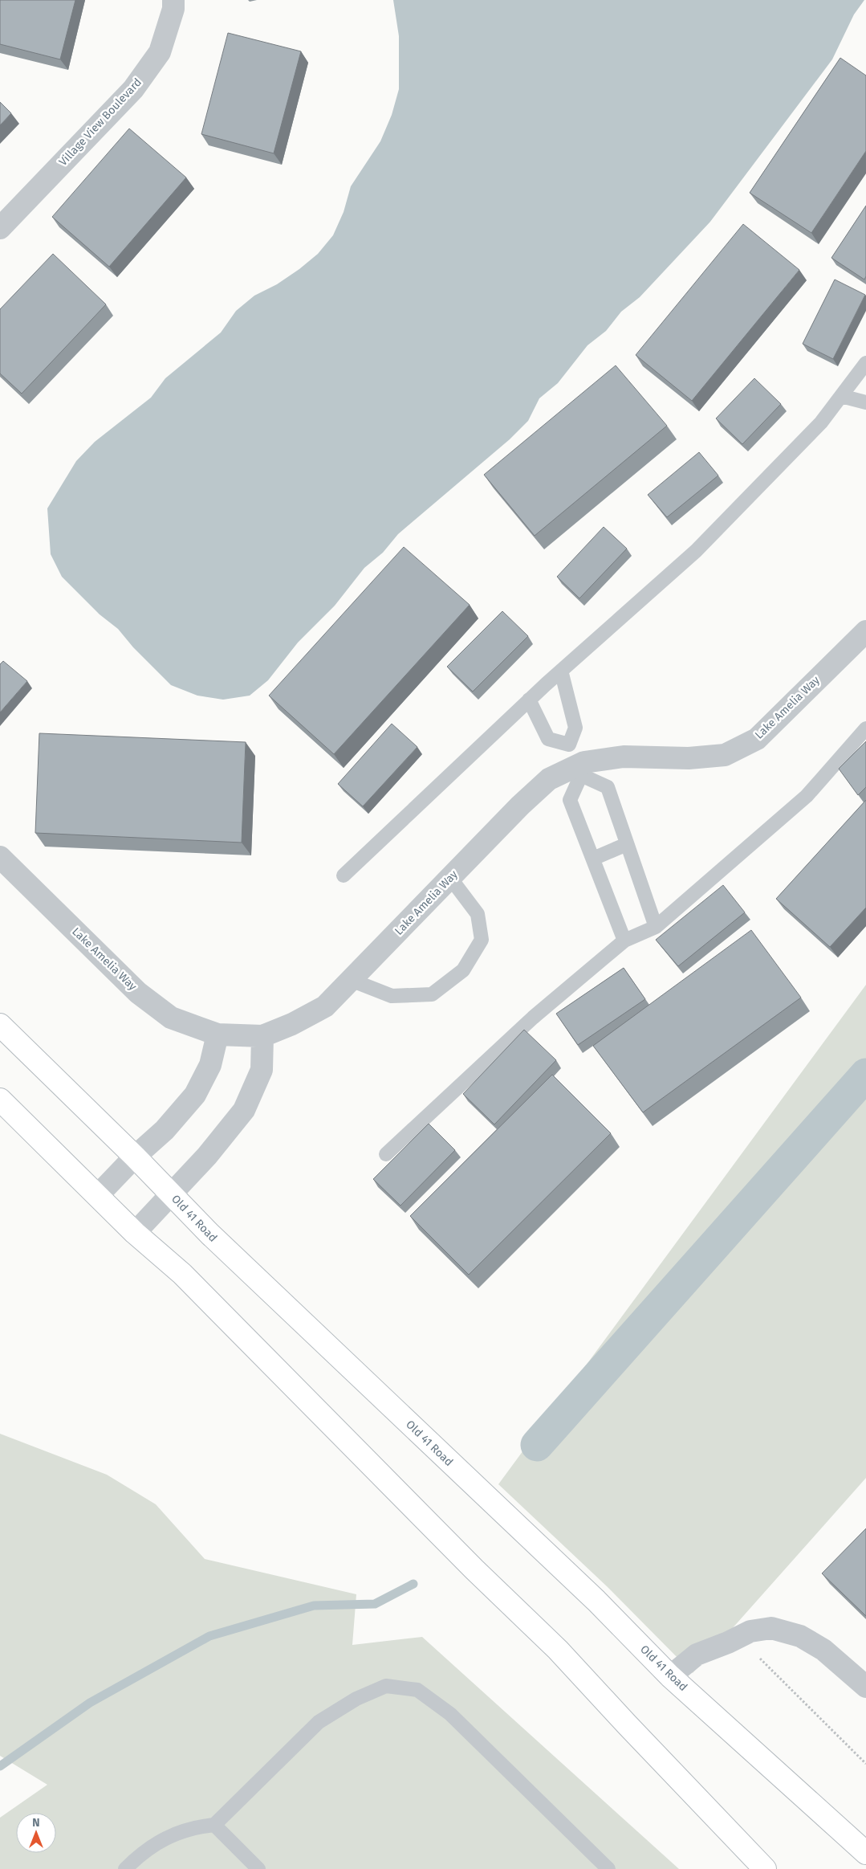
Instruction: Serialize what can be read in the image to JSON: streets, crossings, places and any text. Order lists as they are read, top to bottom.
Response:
{
  "streets": {
    "street": ["Village View Boulevard", "Lake Amelia Way", "Old 41 Road"]
  },
  "north": "top"
}
